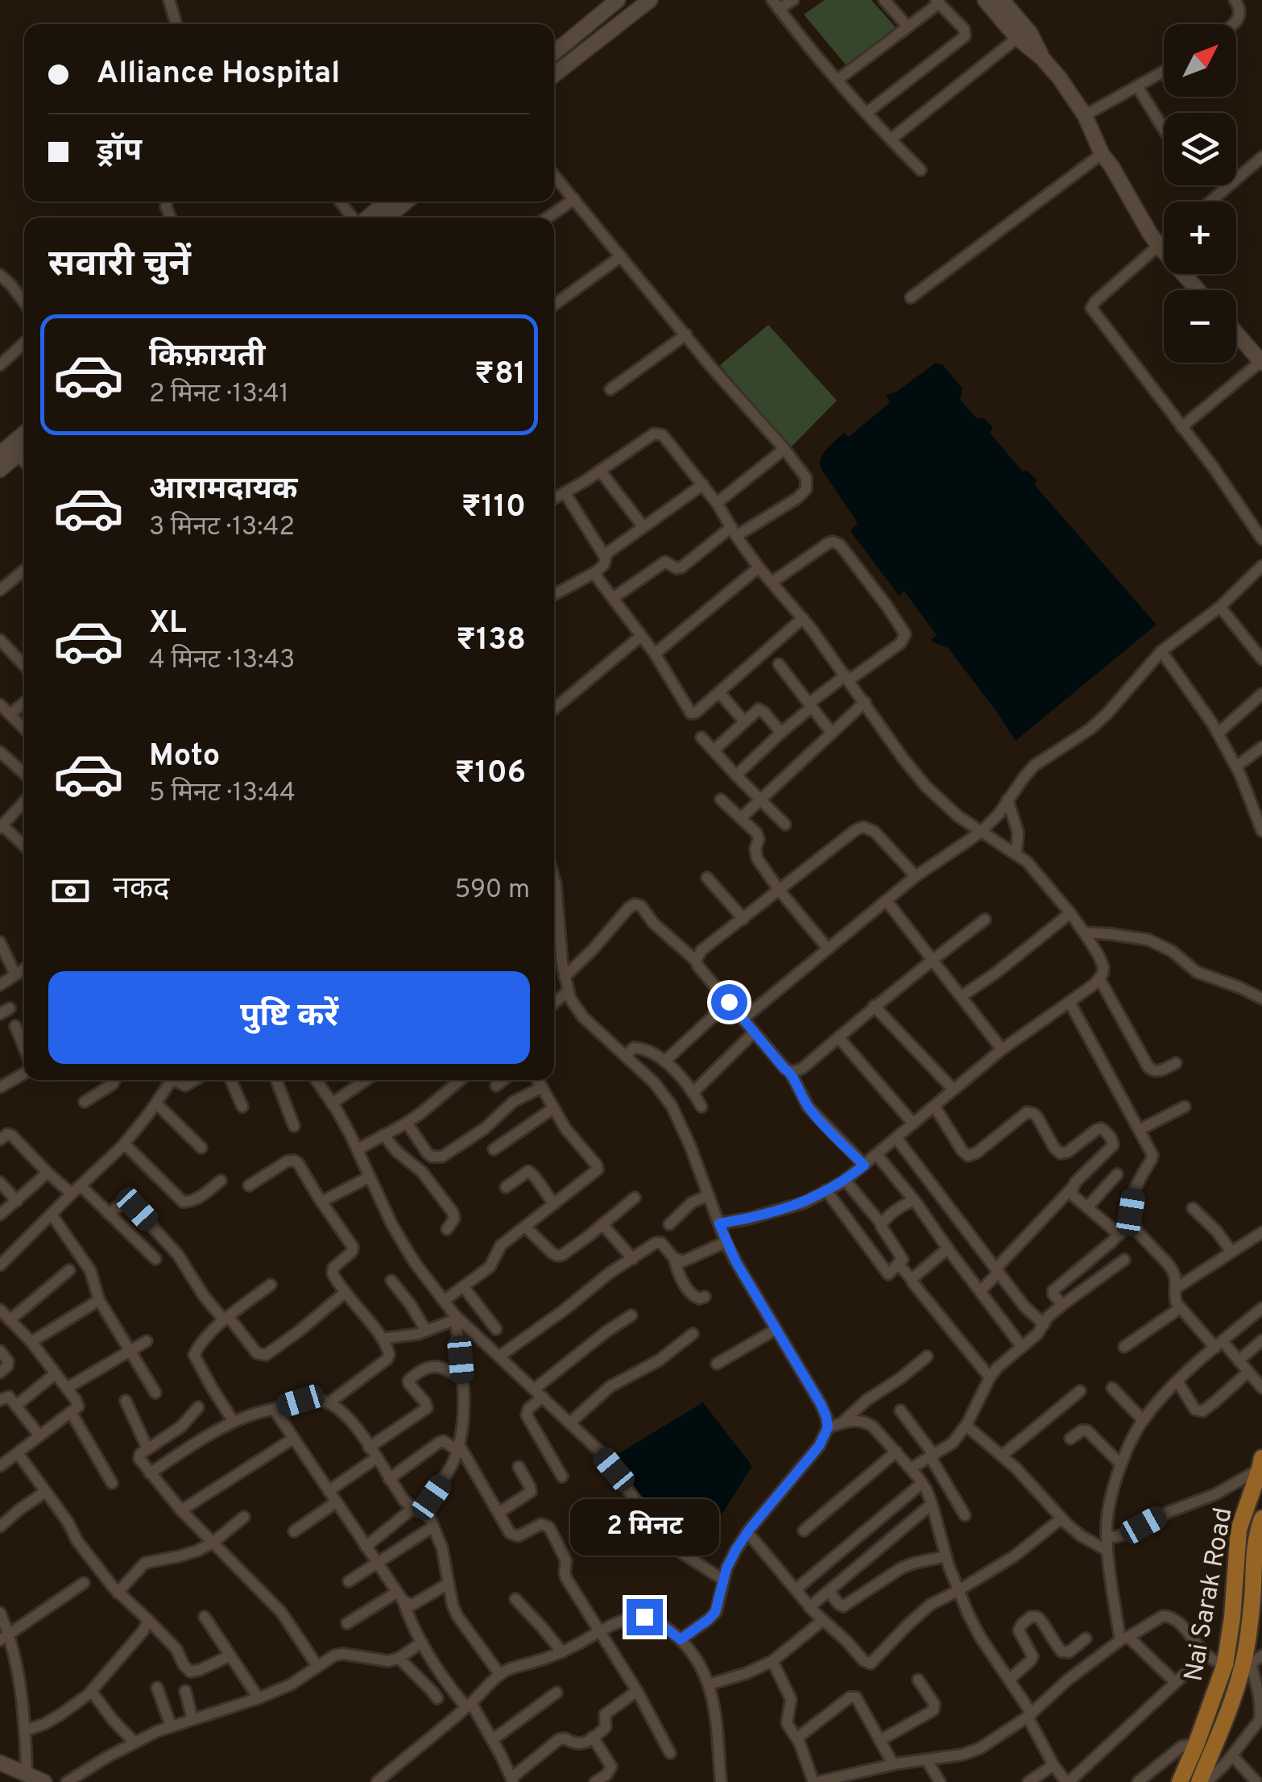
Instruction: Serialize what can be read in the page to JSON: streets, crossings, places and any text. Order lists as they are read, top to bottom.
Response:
{
  "streets": {
    "main road": ["Nai Sarak Road"]
  },
  "north": "top right",
  "page": {
    "map_buttons": ["+", "−"],
    "banner": ["Alliance Hospital", "ड्रॉप"],
    "heading": "सवारी चुनें",
    "list": [
      {
        "name": "किफ़ायती",
        "note": "2 मिनट · 13:41",
        "value": "₹81"
      },
      {
        "name": "आरामदायक",
        "note": "3 मिनट · 13:42",
        "value": "₹110"
      },
      {
        "name": "XL",
        "note": "4 मिनट · 13:43",
        "value": "₹138"
      },
      {
        "name": "Moto",
        "note": "5 मिनट · 13:44",
        "value": "₹106"
      }
    ],
    "pay": ["नकद", "590 m"],
    "buttons": "पुष्टि करें",
    "bubble": "2 मिनट"
  }
}
